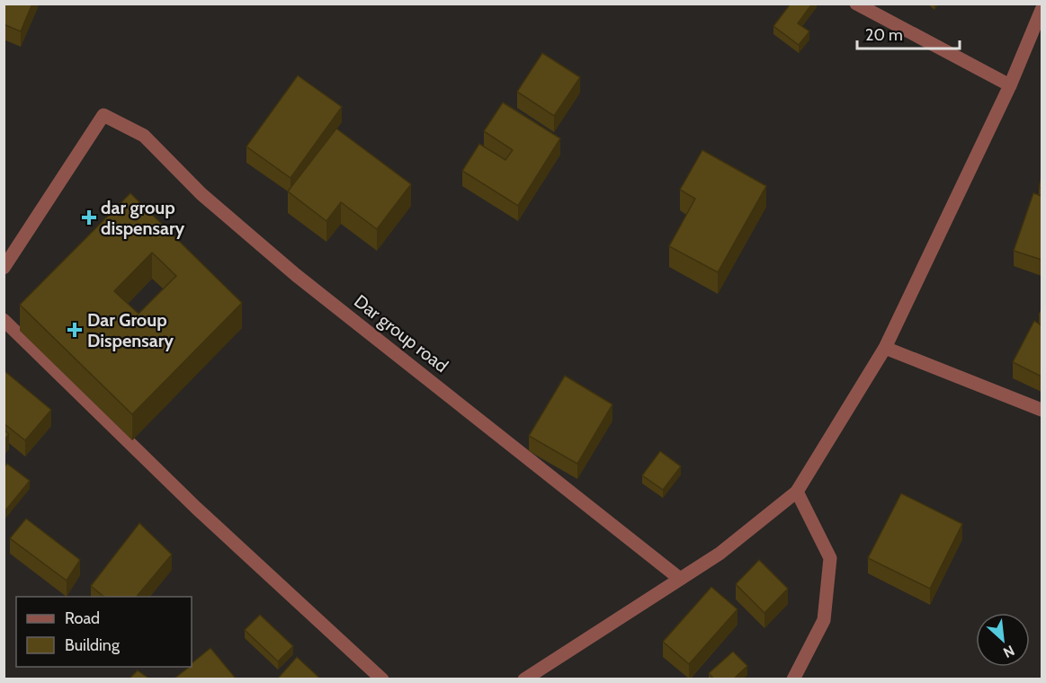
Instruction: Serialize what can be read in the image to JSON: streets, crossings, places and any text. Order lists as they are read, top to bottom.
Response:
{
  "streets": {
    "street": ["Dar group road"]
  },
  "places": {
    "health": ["dar group dispensary", "Dar Group Dispensary"]
  },
  "legend": ["Road", "Building"],
  "scale_bar": "20 m",
  "north": "bottom right"
}
